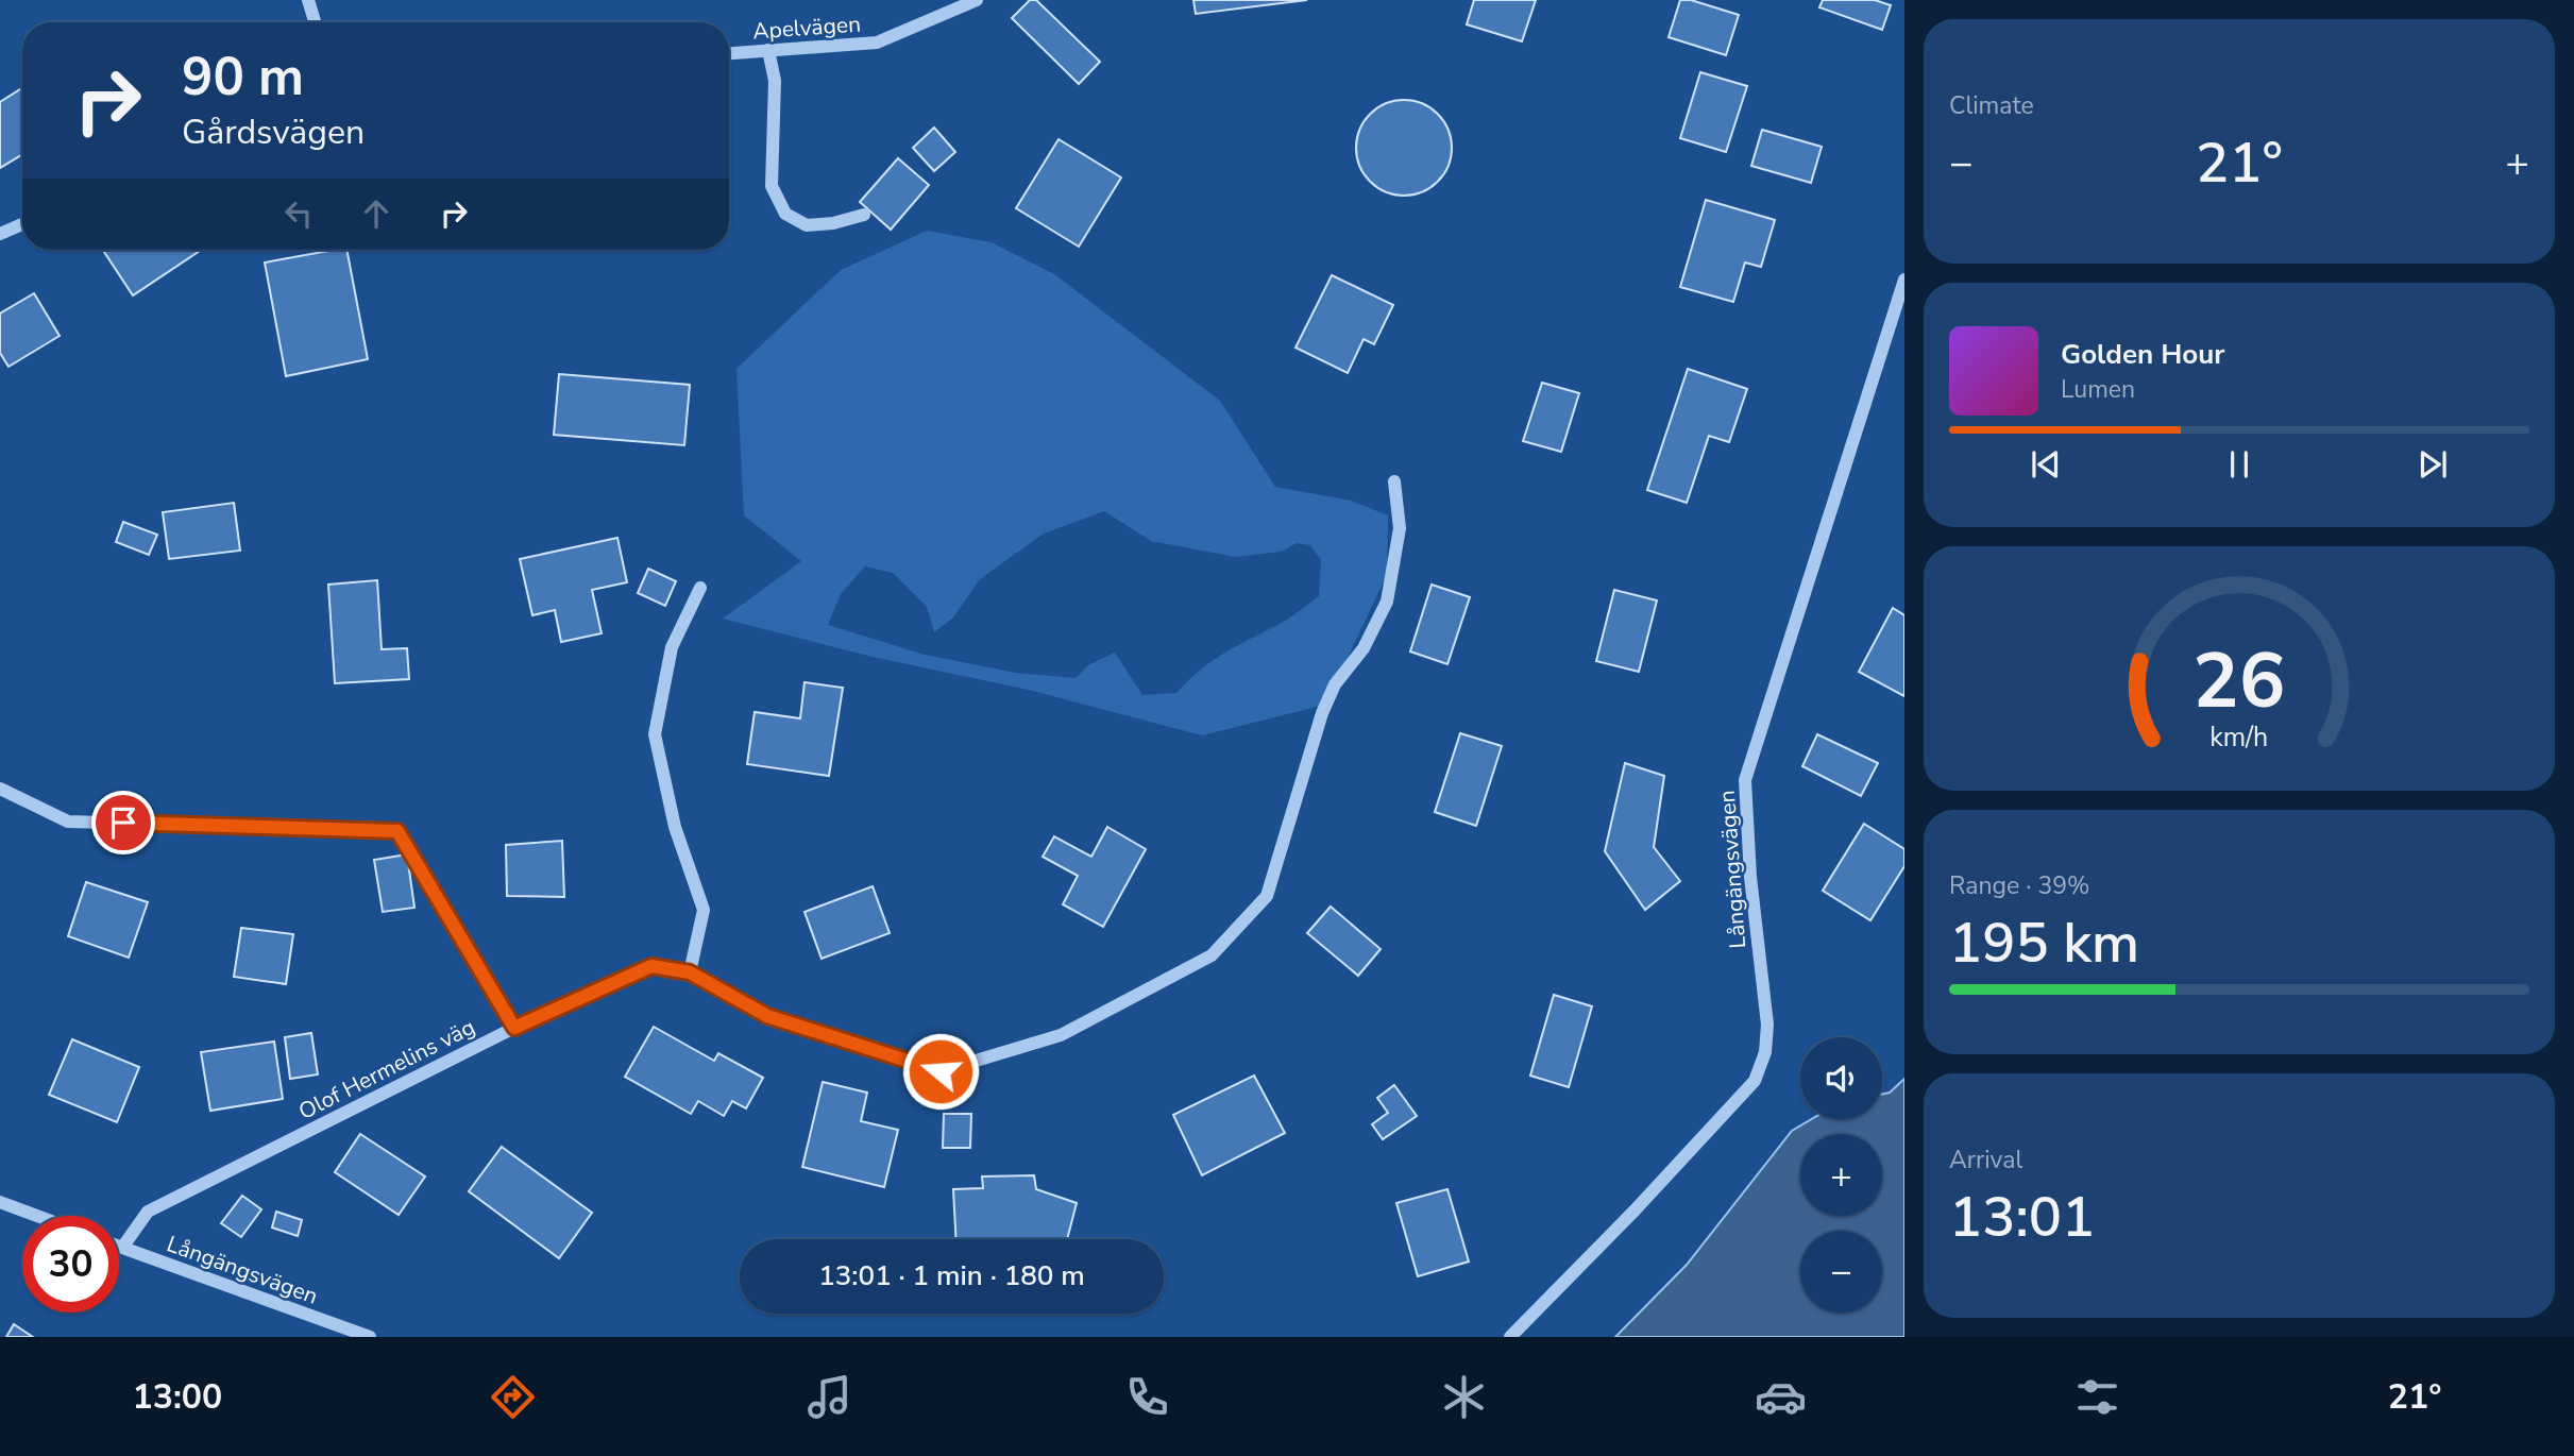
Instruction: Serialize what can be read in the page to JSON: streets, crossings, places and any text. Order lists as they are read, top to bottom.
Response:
{
  "streets": {
    "street": ["Apelvägen", "Långängsvägen", "Olof Hermelins väg"]
  },
  "crossings": [
    ["Långängsvägen", "Olof Hermelins väg"]
  ],
  "page": {
    "tile": [
      "Climate",
      ["Range · 39%", "195 km"],
      ["Arrival", "13:01"]
    ],
    "turn": ["90 m", "Gårdsvägen"],
    "heat": ["−", "21°", "+"],
    "song": ["Golden Hour", "Lumen"],
    "map_buttons": ["+", "−"],
    "limit": "30",
    "trip": "13:01 · 1 min · 180 m",
    "tabs": ["13:00", "21°"],
    "gauge": ["26", "km/h"]
  }
}
